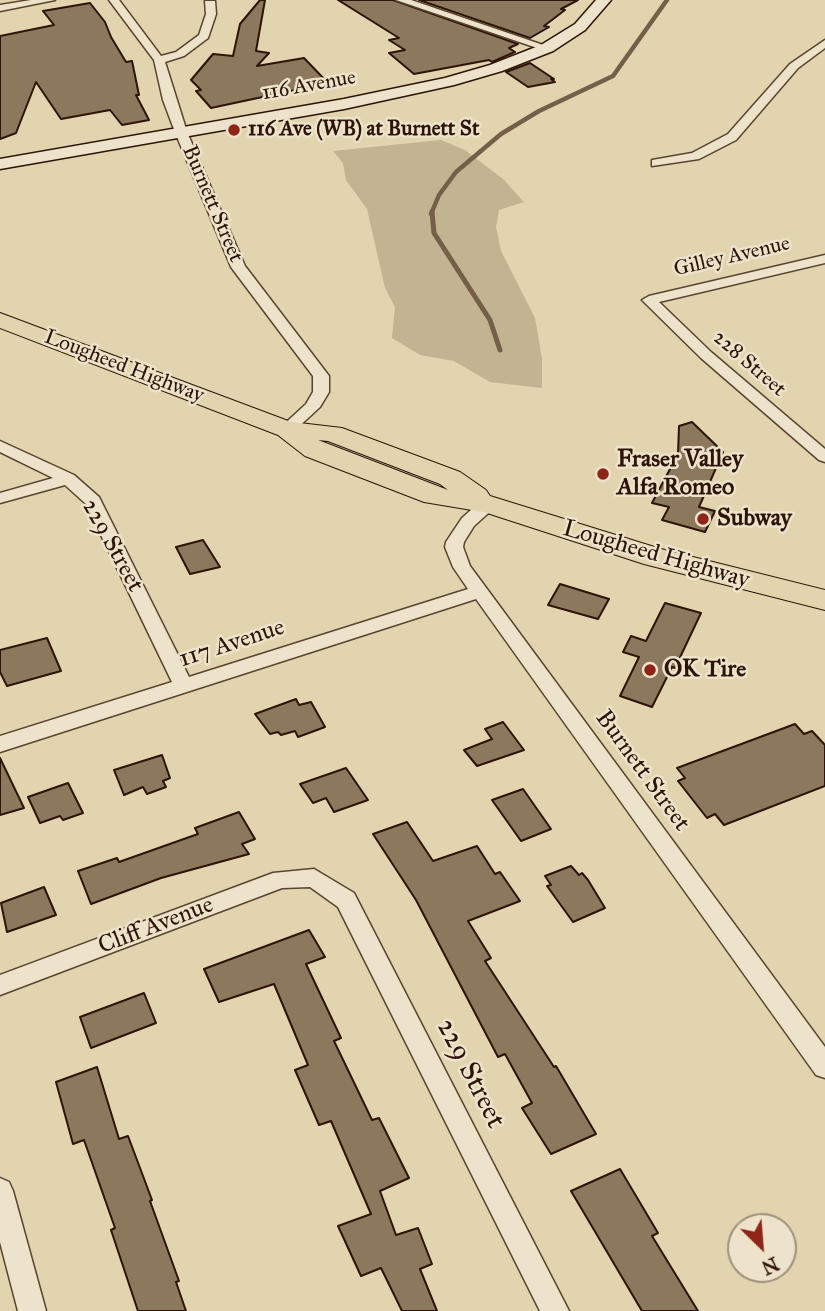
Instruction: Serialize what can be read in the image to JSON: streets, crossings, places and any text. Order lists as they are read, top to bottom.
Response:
{
  "streets": {
    "main road": ["Lougheed Highway"],
    "street": [
      "116 Avenue",
      "Burnett Street",
      "Gilley Avenue",
      "228 Street",
      "229 Street",
      "117 Avenue",
      "Cliff Avenue"
    ]
  },
  "crossings": [
    ["116 Avenue", "Burnett Street"],
    ["Burnett Street", "Lougheed Highway"],
    ["Burnett Street", "117 Avenue"],
    ["Gilley Avenue", "228 Street"],
    ["229 Street", "117 Avenue"],
    ["229 Street", "Cliff Avenue"]
  ],
  "places": [
    "116 Ave (WB) at Burnett St",
    "Fraser Valley Alfa Romeo",
    "Subway",
    "OK Tire"
  ],
  "north": "bottom right"
}
